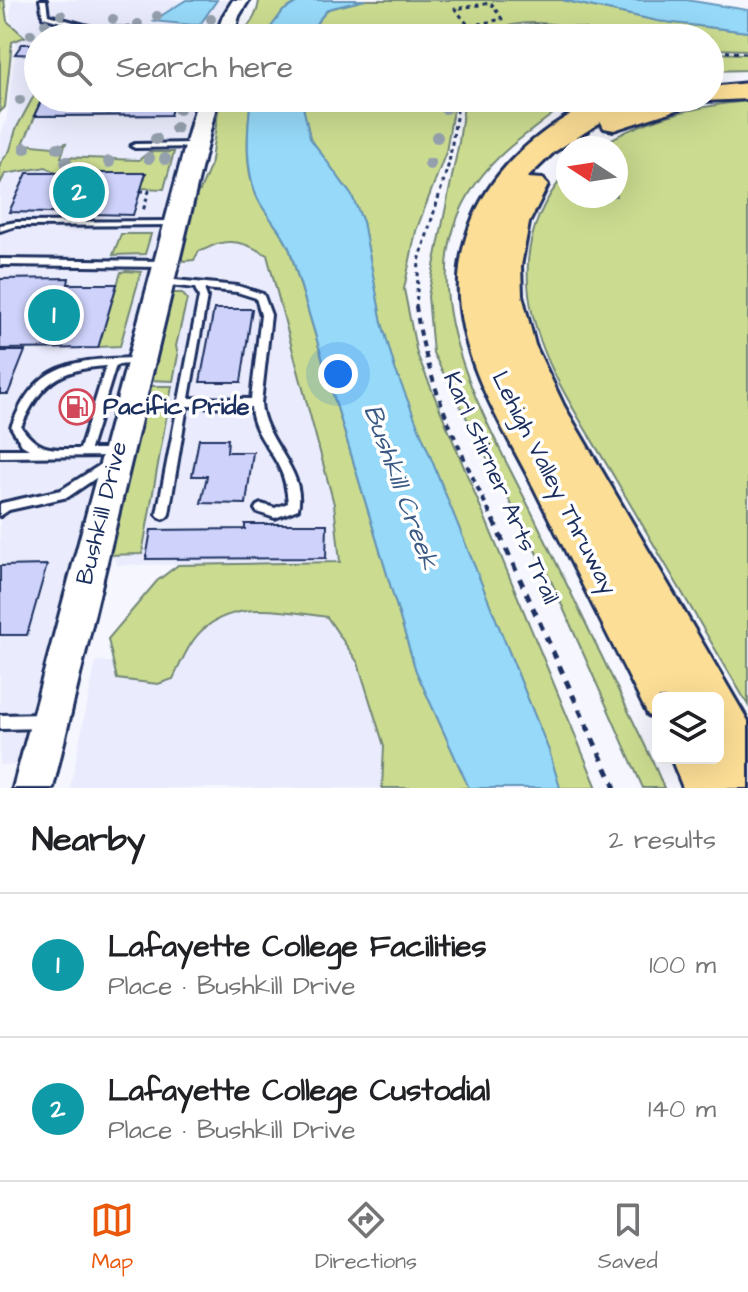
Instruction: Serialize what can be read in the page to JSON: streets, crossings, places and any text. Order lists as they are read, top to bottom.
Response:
{
  "streets": {
    "highway": ["Lehigh Valley Thruway"],
    "street": ["Bushkill Drive"],
    "path": ["Karl Stirner Arts Trail"]
  },
  "water": ["Bushkill Creek"],
  "places": {
    "fuel station": ["Pacific Pride"]
  },
  "north": "left",
  "page": {
    "search": "Search here",
    "pins": ["2", "1"],
    "heading": ["Nearby", "2 results"],
    "list": [
      {
        "mark": "1",
        "name": "Lafayette College Facilities",
        "note": "Place · Bushkill Drive",
        "value": "100 m"
      },
      {
        "mark": "2",
        "name": "Lafayette College Custodial",
        "note": "Place · Bushkill Drive",
        "value": "140 m"
      }
    ],
    "nav": ["Map", "Directions", "Saved"]
  }
}
